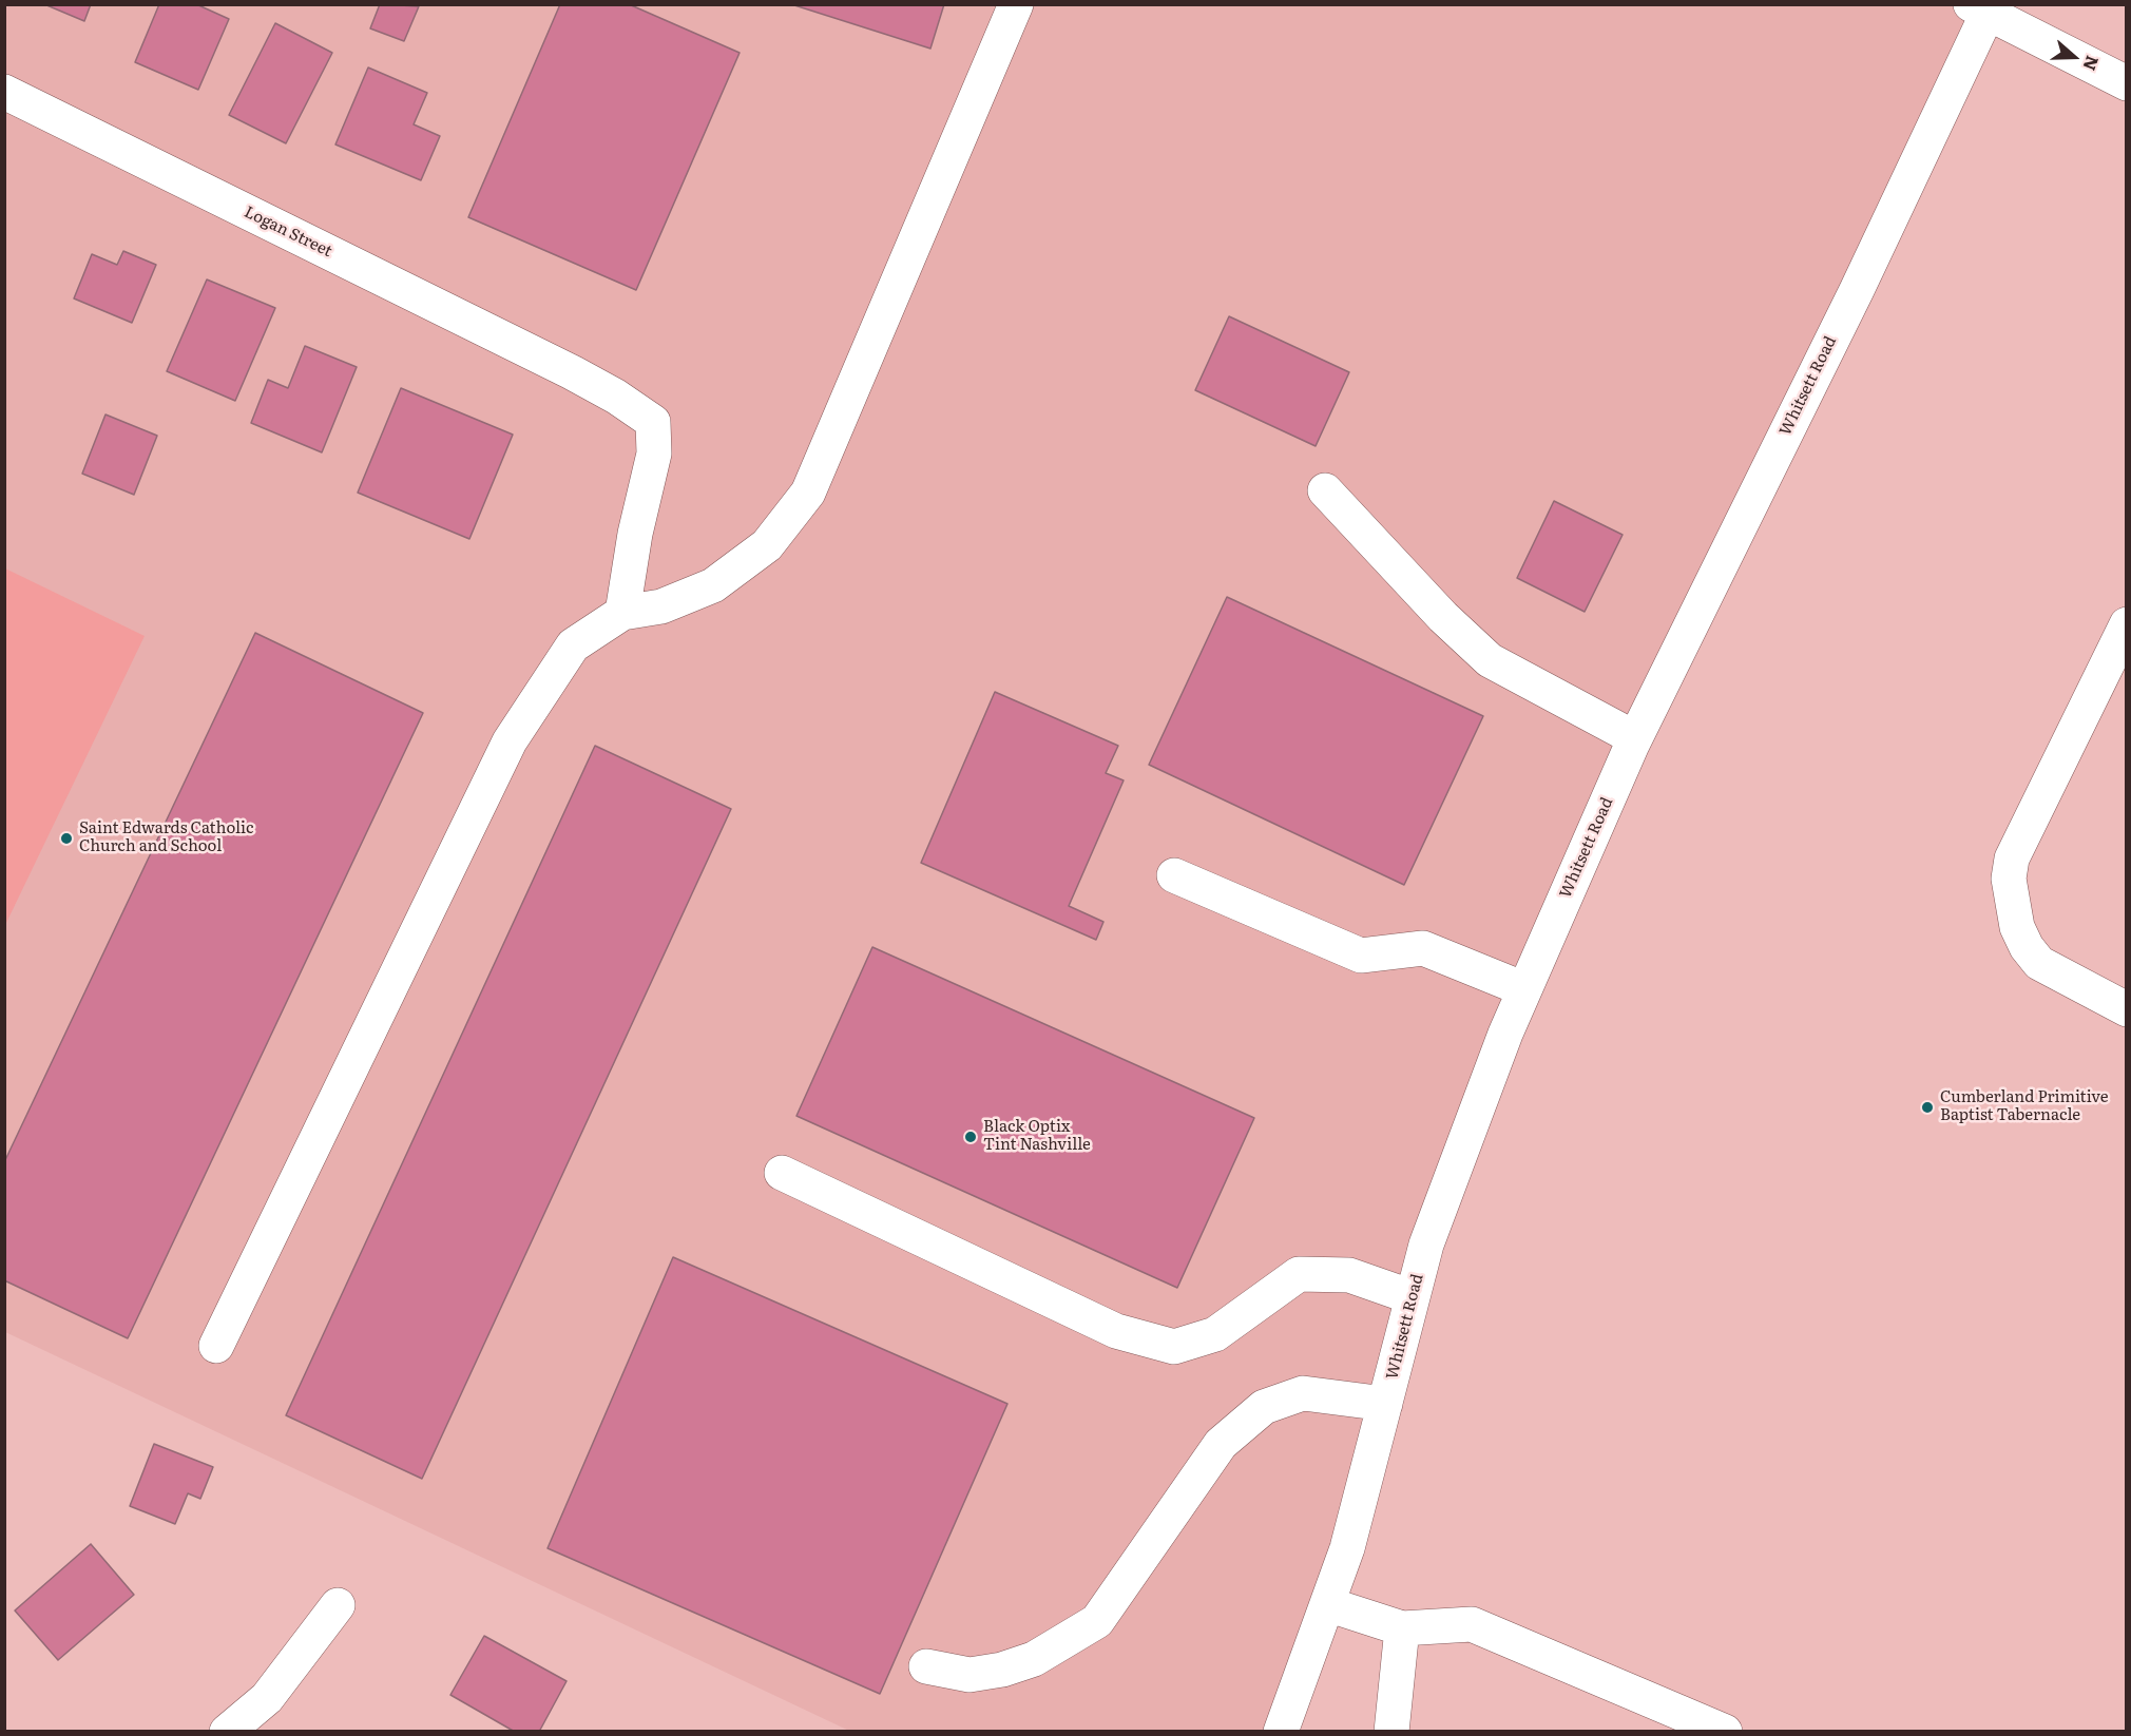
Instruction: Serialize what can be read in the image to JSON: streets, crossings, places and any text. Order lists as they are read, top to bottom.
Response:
{
  "streets": {
    "street": ["Logan Street", "Whitsett Road"]
  },
  "places": ["Saint Edwards Catholic Church and School", "Cumberland Primitive Baptist Tabernacle", "Black Optix Tint Nashville"],
  "north": "right"
}
